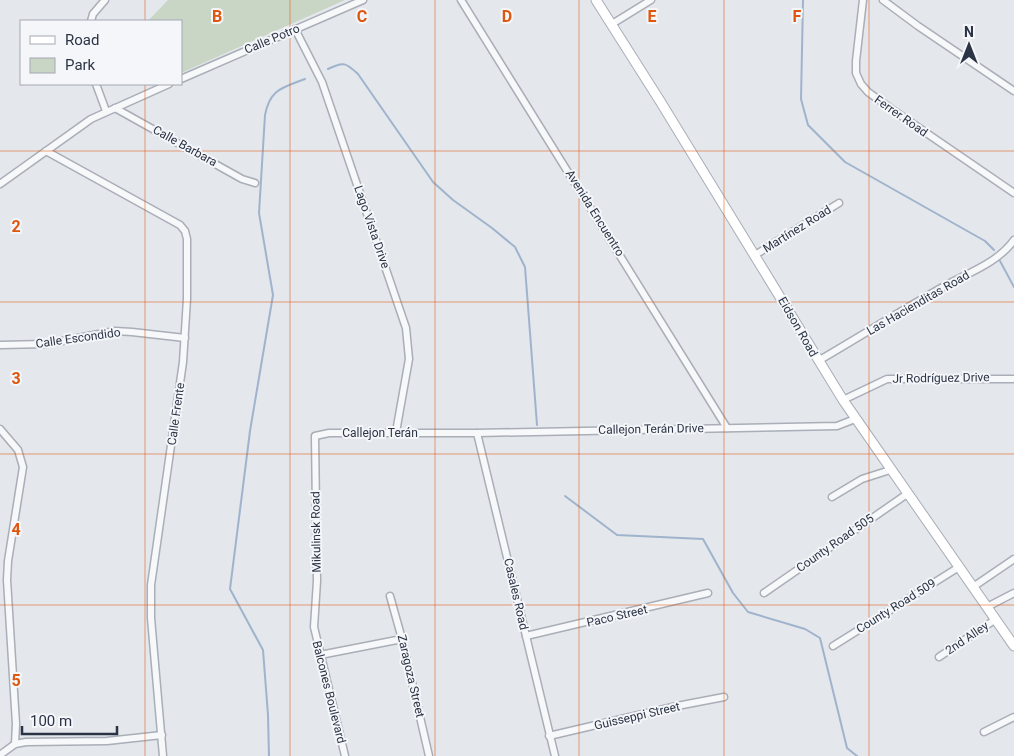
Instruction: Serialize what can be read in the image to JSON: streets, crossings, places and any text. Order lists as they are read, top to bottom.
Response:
{
  "streets": {
    "street": [
      "Calle Potro",
      "Ferrer Road",
      "Calle Barbara",
      "Avenida Encuentro",
      "Lago Vista Drive",
      "Martínez Road",
      "Las Hacienditas Road",
      "Eidson Road",
      "Calle Escondido",
      "Jr Rodríguez Drive",
      "Calle Frente",
      "Callejon Terán Drive",
      "Callejon Terán",
      "Mikulinsk Road",
      "County Road 505",
      "Casales Road",
      "County Road 509",
      "Paco Street",
      "2nd Alley",
      "Zaragoza Street",
      "Balcones Boulevard",
      "Guisseppi Street"
    ]
  },
  "crossings": [
    ["Calle Potro", "Lago Vista Drive"],
    ["Avenida Encuentro", "Callejon Terán Drive"],
    ["Lago Vista Drive", "Callejon Terán"],
    ["Martínez Road", "Eidson Road"],
    ["Las Hacienditas Road", "Eidson Road"],
    ["Eidson Road", "Jr Rodríguez Drive"],
    ["Eidson Road", "Callejon Terán Drive"],
    ["Eidson Road", "County Road 505"],
    ["Eidson Road", "County Road 509"],
    ["Eidson Road", "2nd Alley"],
    ["Calle Escondido", "Calle Frente"],
    ["Callejon Terán Drive", "Callejon Terán"],
    ["Callejon Terán Drive", "Casales Road"],
    ["Callejon Terán", "Mikulinsk Road"],
    ["Mikulinsk Road", "Balcones Boulevard"],
    ["Casales Road", "Paco Street"],
    ["Casales Road", "Guisseppi Street"]
  ],
  "legend": ["Road", "Park"],
  "scale_bar": "100 m",
  "north": "top",
  "grid": {
    "columns": [
      "B",
      "C",
      "D",
      "E",
      "F"
    ],
    "rows": [
      "2",
      "3",
      "4",
      "5"
    ]
  }
}
